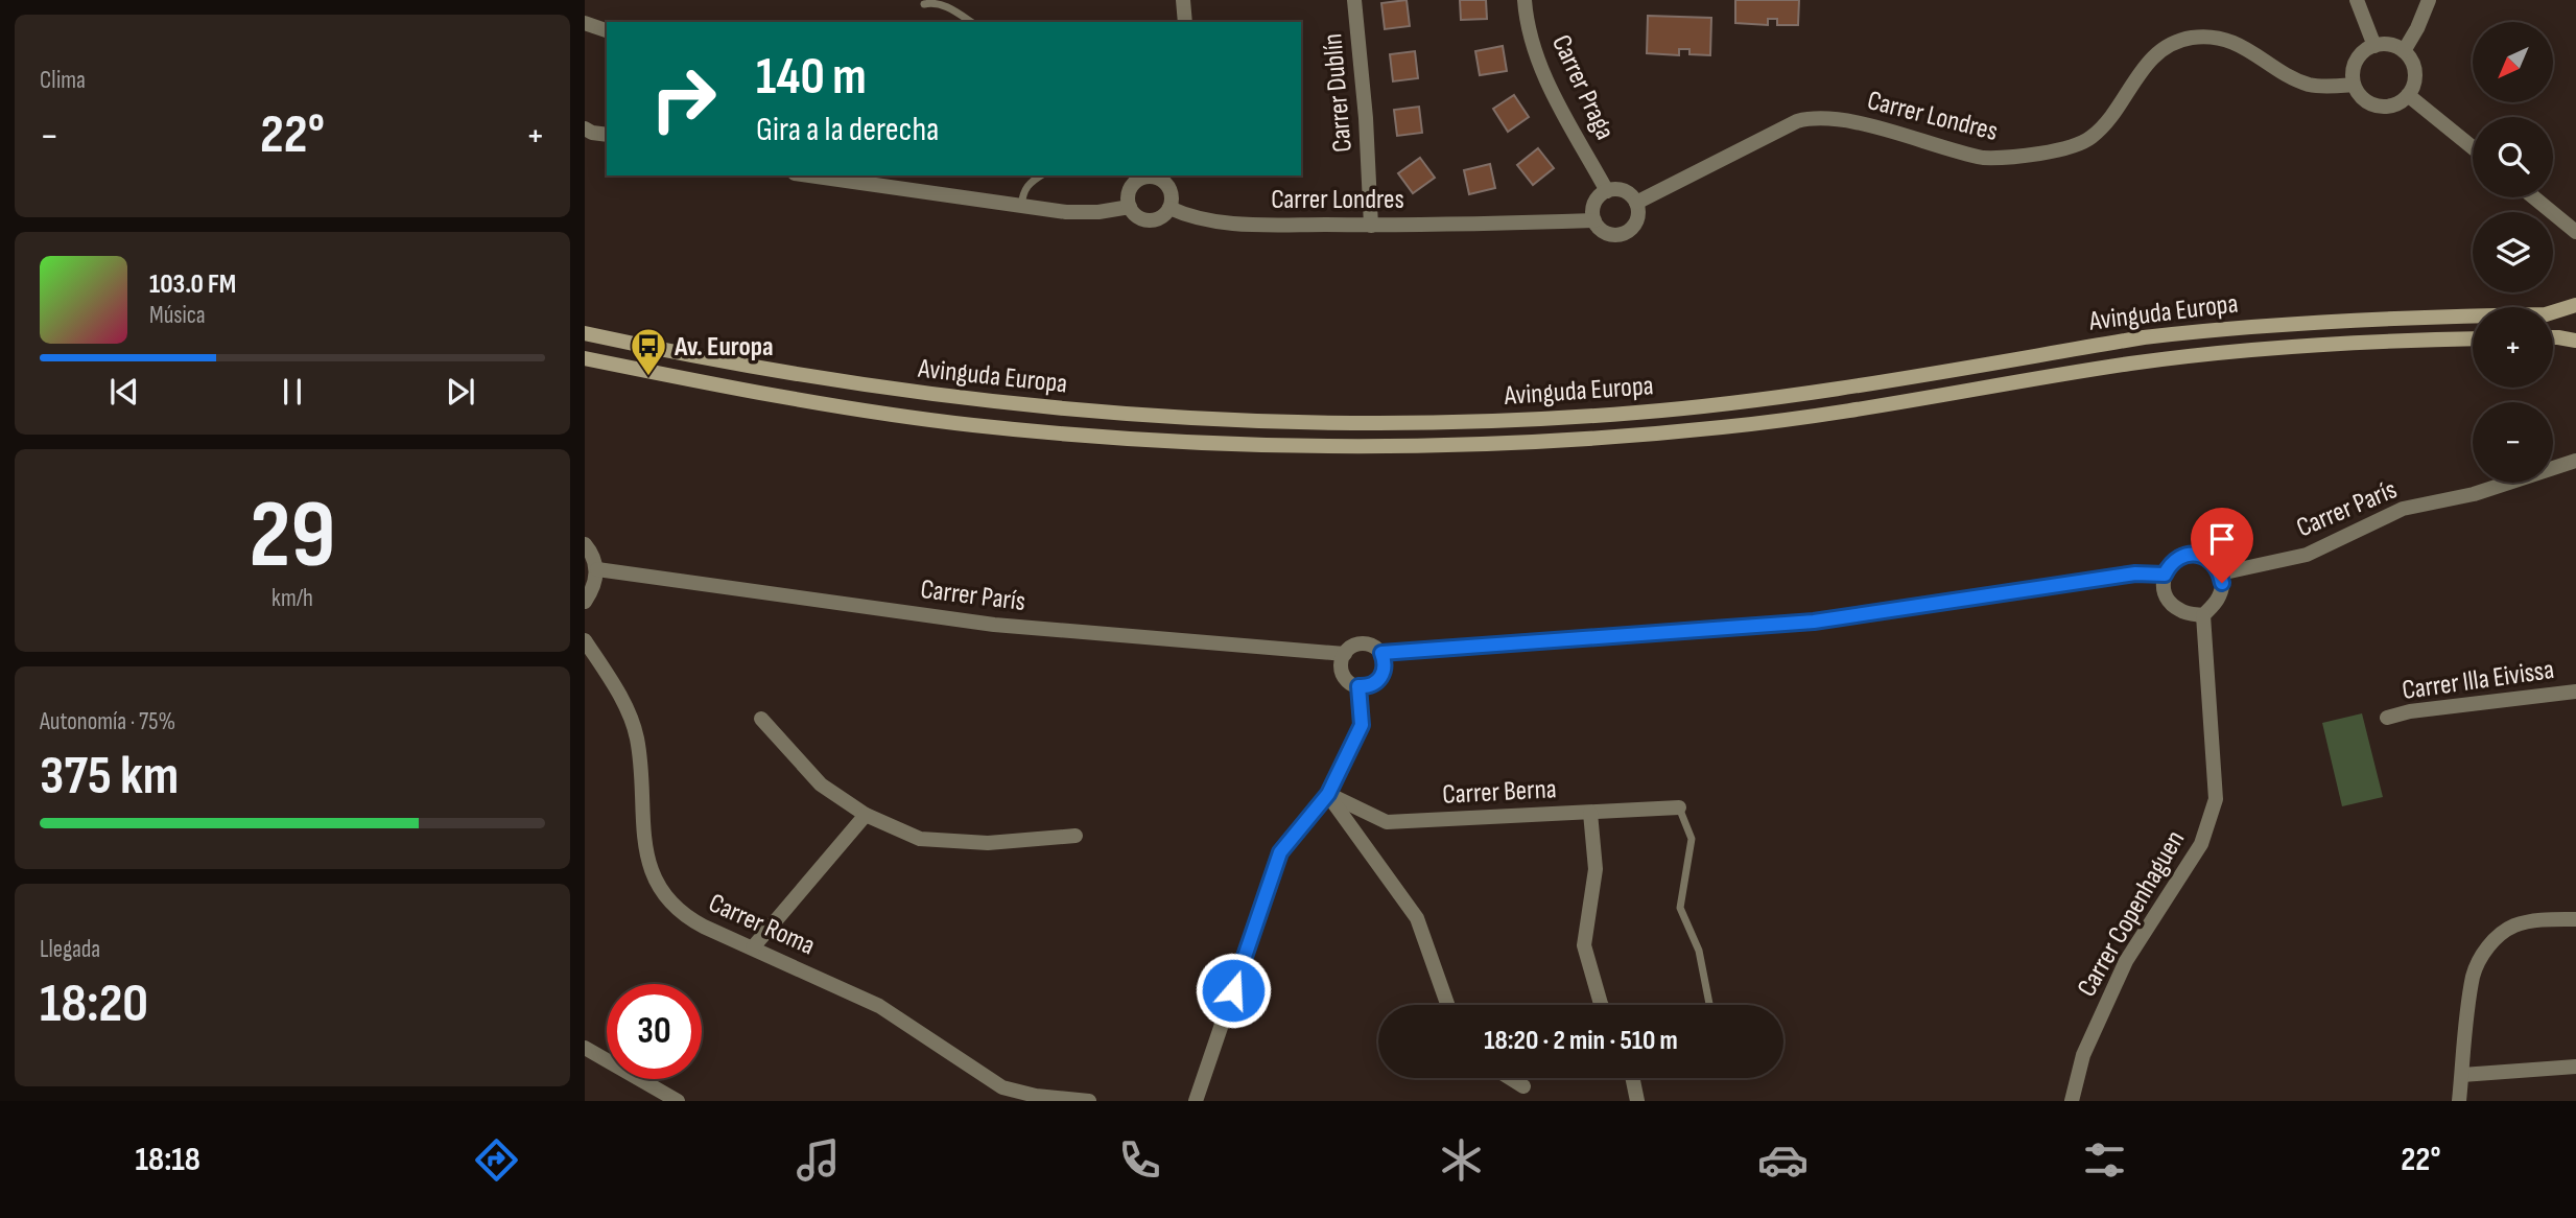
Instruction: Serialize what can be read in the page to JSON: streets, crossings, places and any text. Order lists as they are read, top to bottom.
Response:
{
  "streets": {
    "main road": ["Avinguda Europa"],
    "street": [
      "Carrer Praga",
      "Carrer Dublín",
      "Carrer Londres",
      "Carrer París",
      "Carrer Illa Eivissa",
      "Carrer Berna",
      "Carrer Copenhaguen",
      "Carrer Roma"
    ]
  },
  "crossings": [
    ["Carrer Praga", "Carrer Londres"],
    ["Carrer Dublín", "Carrer Londres"],
    ["Carrer París", "Carrer Copenhaguen"]
  ],
  "places": {
    "bus stop": ["Av. Europa"]
  },
  "north": "bottom left",
  "page": {
    "tile": [
      "Clima",
      ["29", "km/h"],
      ["Autonomía · 75%", "375 km"],
      ["Llegada", "18:20"]
    ],
    "map_buttons": ["+", "−"],
    "turn": ["140 m", "Gira a la derecha"],
    "heat": ["−", "22°", "+"],
    "song": ["103.0 FM", "Música"],
    "limit": "30",
    "trip": "18:20 · 2 min · 510 m",
    "tabs": ["18:18", "22°"]
  }
}
